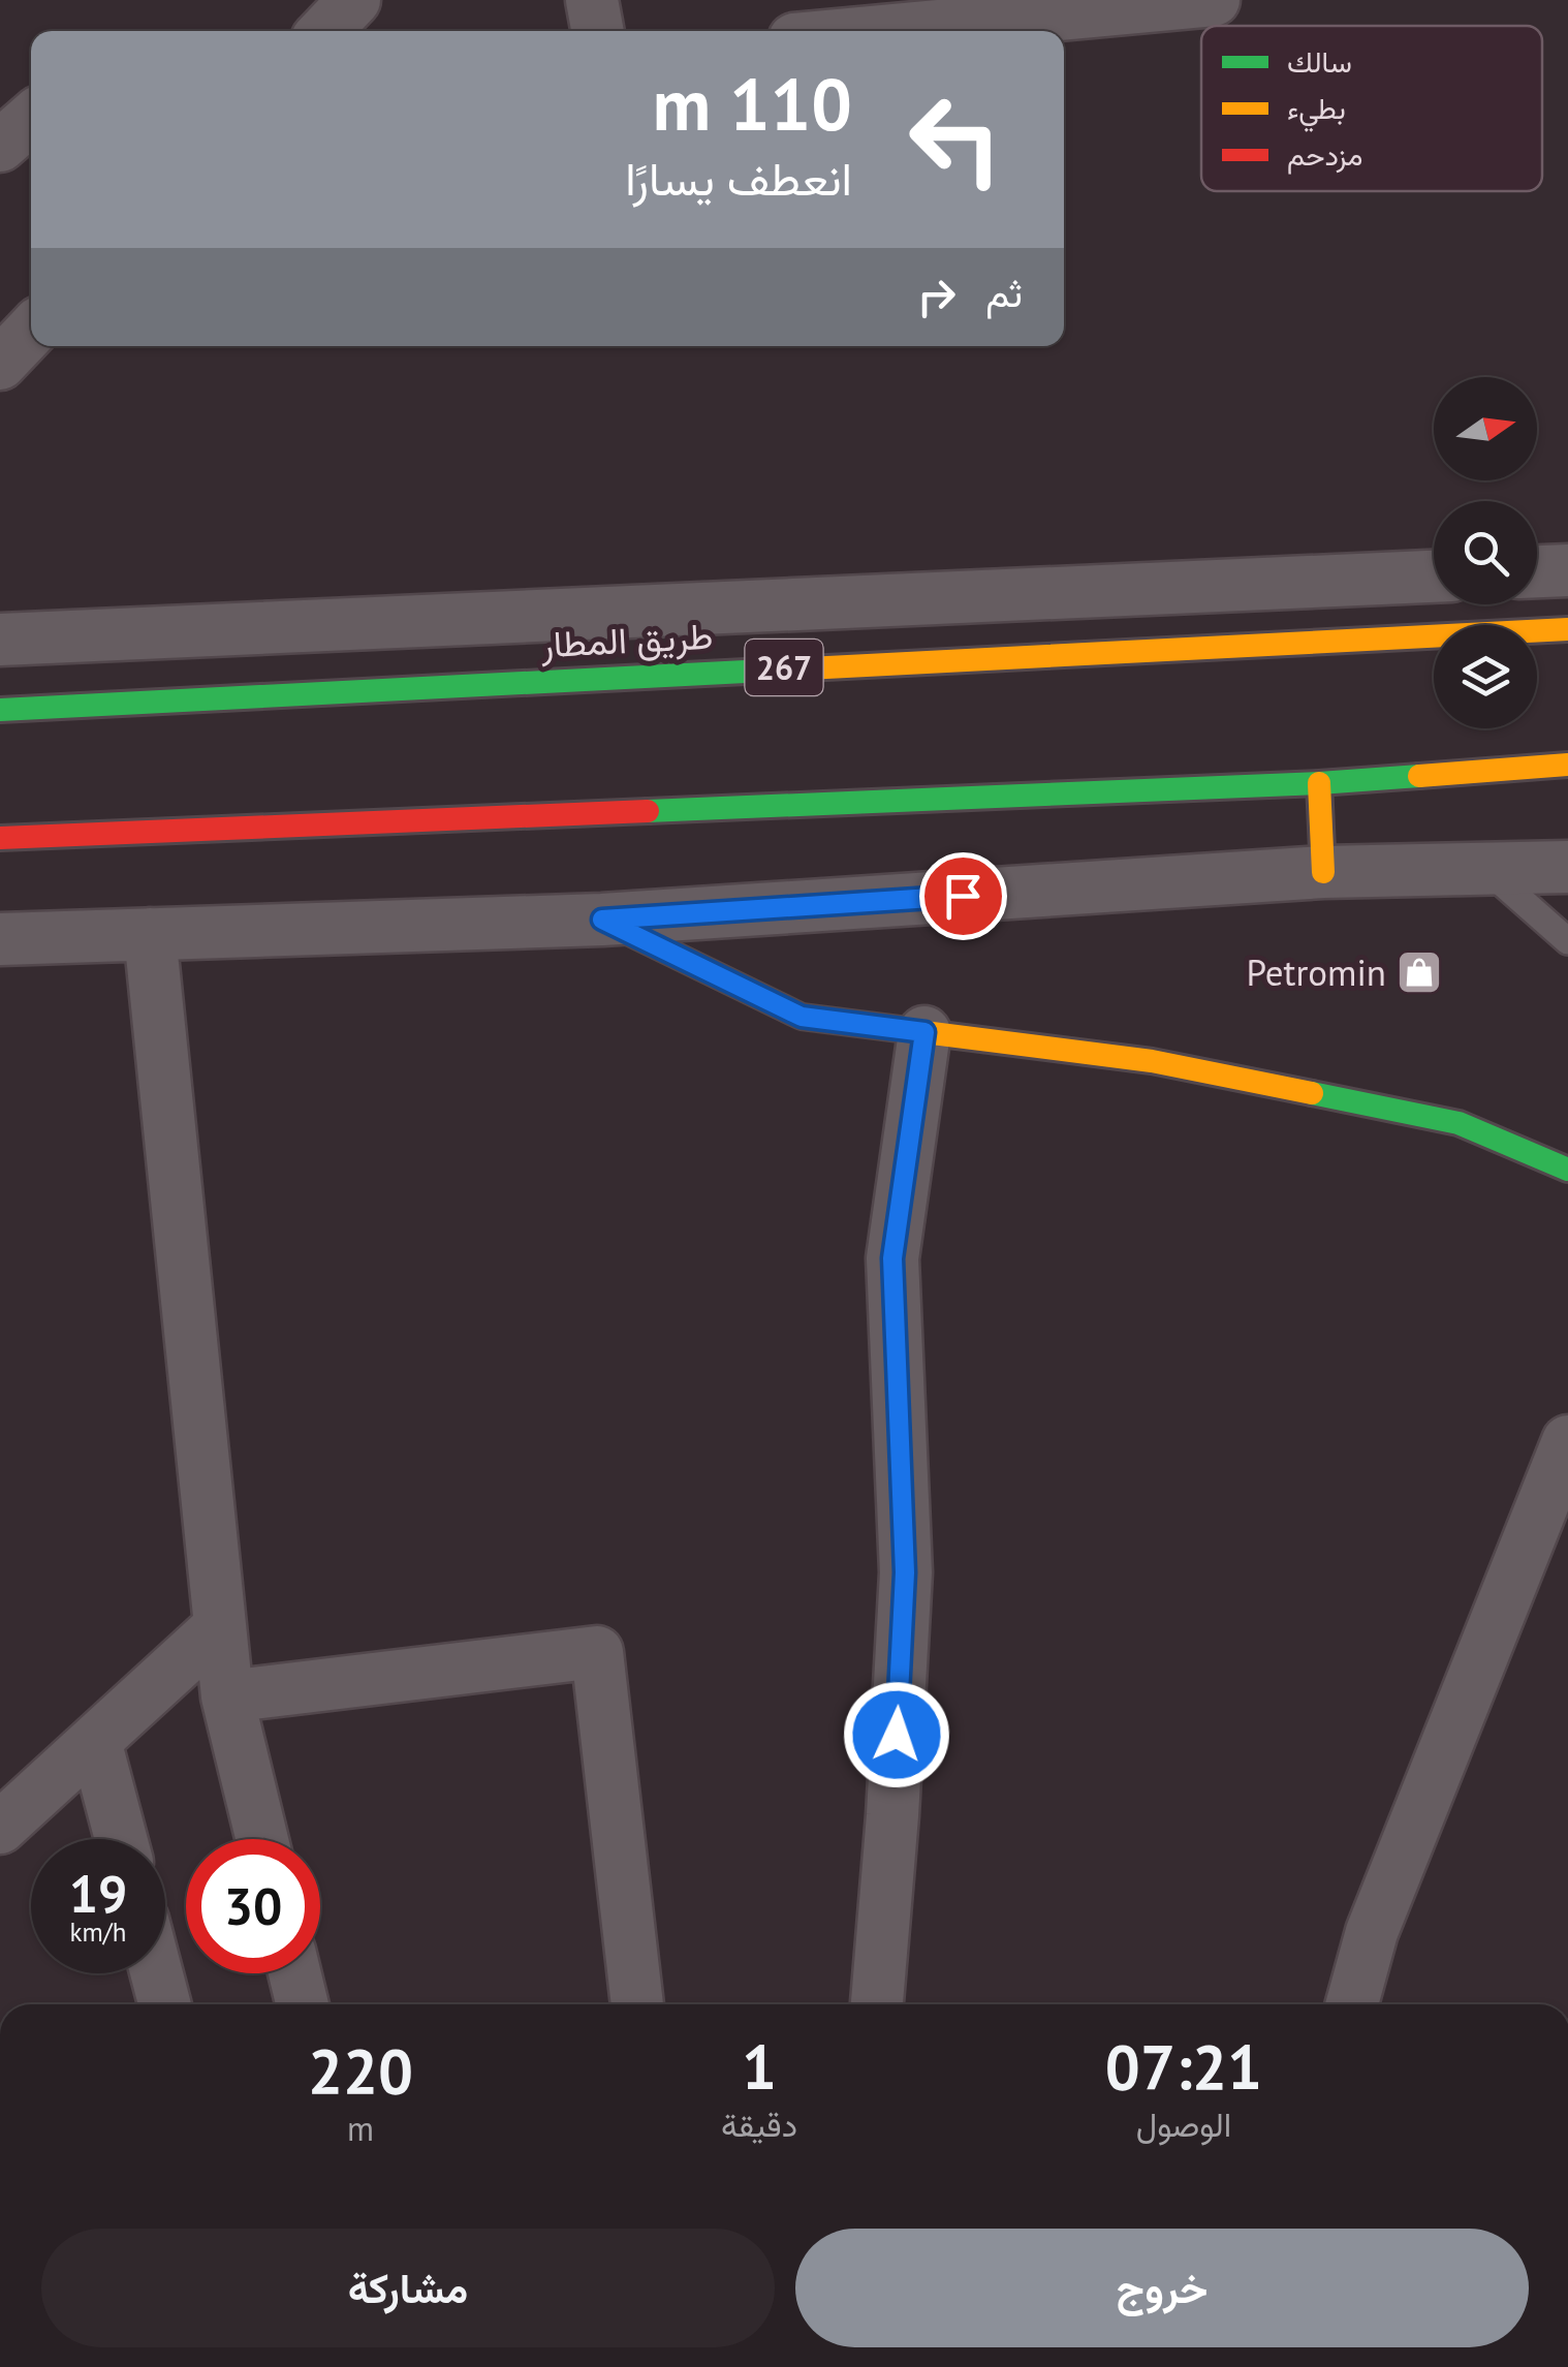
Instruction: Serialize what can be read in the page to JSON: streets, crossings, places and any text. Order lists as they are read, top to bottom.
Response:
{
  "streets": {
    "main road": ["طريق المطار", "267"]
  },
  "places": {
    "shop": ["Petromin"]
  },
  "legend": ["سالك", "بطيء", "مزدحم"],
  "north": "right",
  "page": {
    "turn": ["110 m", "انعطف يسارًا"],
    "then": "ثم",
    "speed": "19 km/h",
    "limit": "30",
    "eta": [
      "07:21",
      "الوصول",
      "1",
      "دقيقة",
      "220",
      "m"
    ],
    "buttons": ["خروج", "مشاركة"]
  }
}
